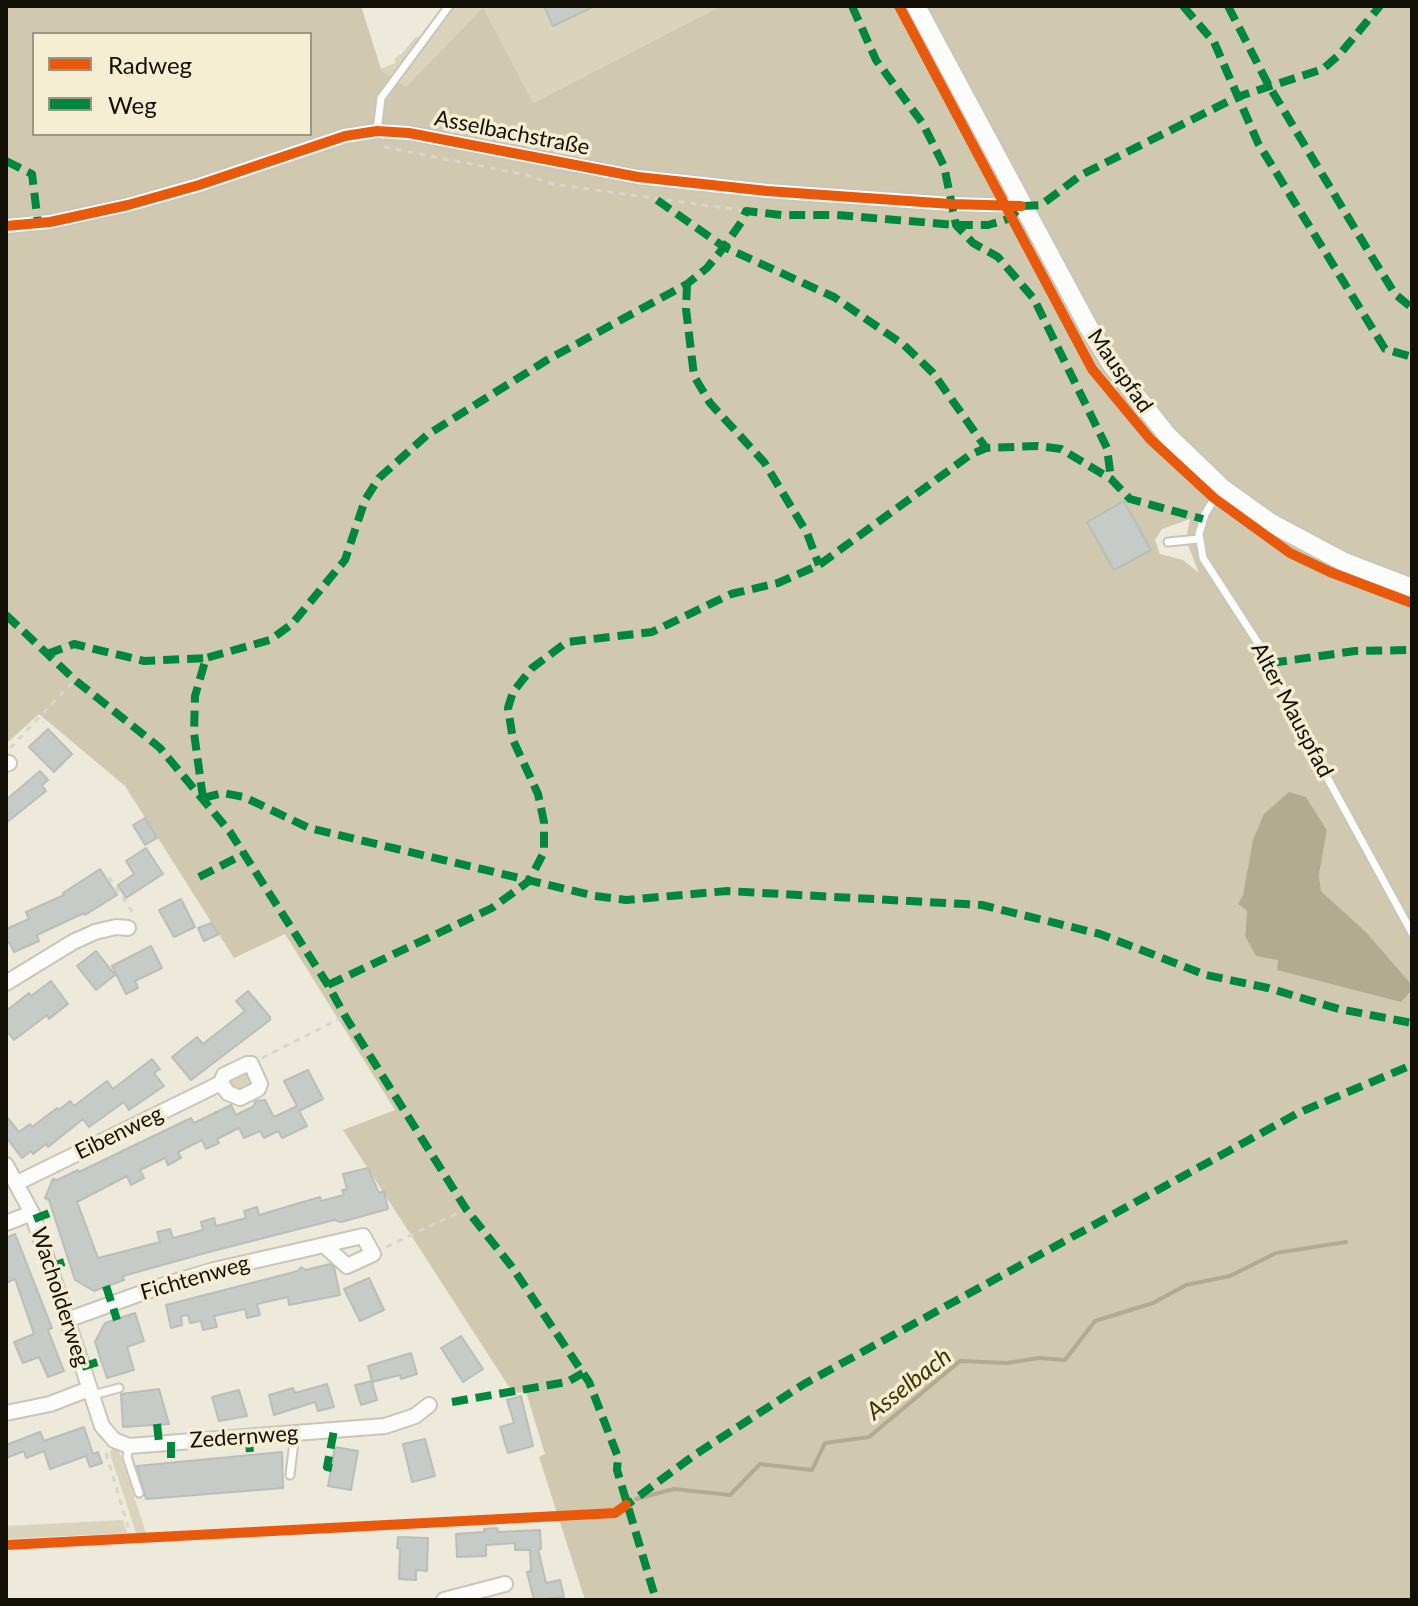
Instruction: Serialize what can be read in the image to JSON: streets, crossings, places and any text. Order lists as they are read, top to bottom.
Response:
{
  "streets": {
    "street": [
      "Asselbachstraße",
      "Mauspfad",
      "Eibenweg",
      "Fichtenweg",
      "Wacholderweg",
      "Zedernweg"
    ],
    "lane": ["Alter Mauspfad"]
  },
  "crossings": [
    ["Asselbachstraße", "Mauspfad"],
    ["Eibenweg", "Wacholderweg"],
    ["Fichtenweg", "Wacholderweg"]
  ],
  "water": ["Asselbach"],
  "legend": ["Radweg", "Weg"]
}
